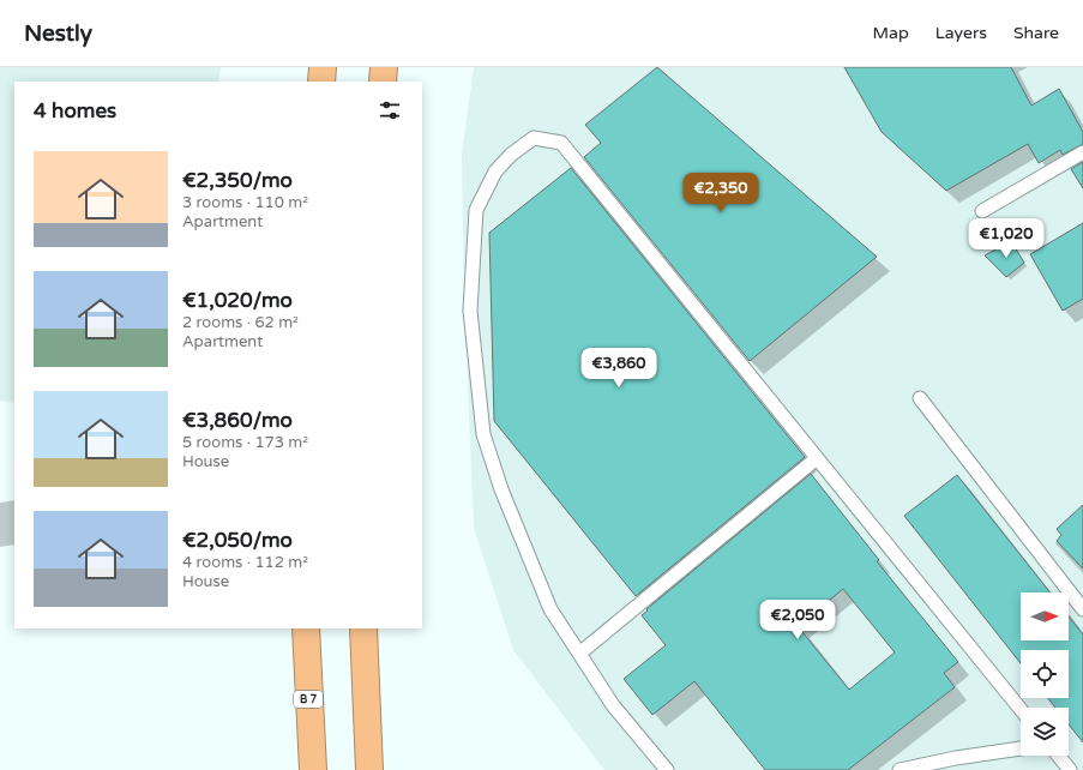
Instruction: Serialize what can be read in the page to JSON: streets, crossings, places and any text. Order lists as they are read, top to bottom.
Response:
{
  "streets": {
    "highway": ["B 7"]
  },
  "north": "right",
  "page": {
    "header": "Nestly",
    "nav": ["Map", "Layers", "Share"],
    "heading": "4 homes",
    "list": [
      {
        "name": "€2,350/mo",
        "note": "3 rooms · 110 m² · Apartment"
      },
      {
        "name": "€1,020/mo",
        "note": "2 rooms · 62 m² · Apartment"
      },
      {
        "name": "€3,860/mo",
        "note": "5 rooms · 173 m² · House"
      },
      {
        "name": "€2,050/mo",
        "note": "4 rooms · 112 m² · House"
      }
    ],
    "price": [
      "€2,350",
      "€1,020",
      "€3,860",
      "€2,050"
    ]
  }
}
